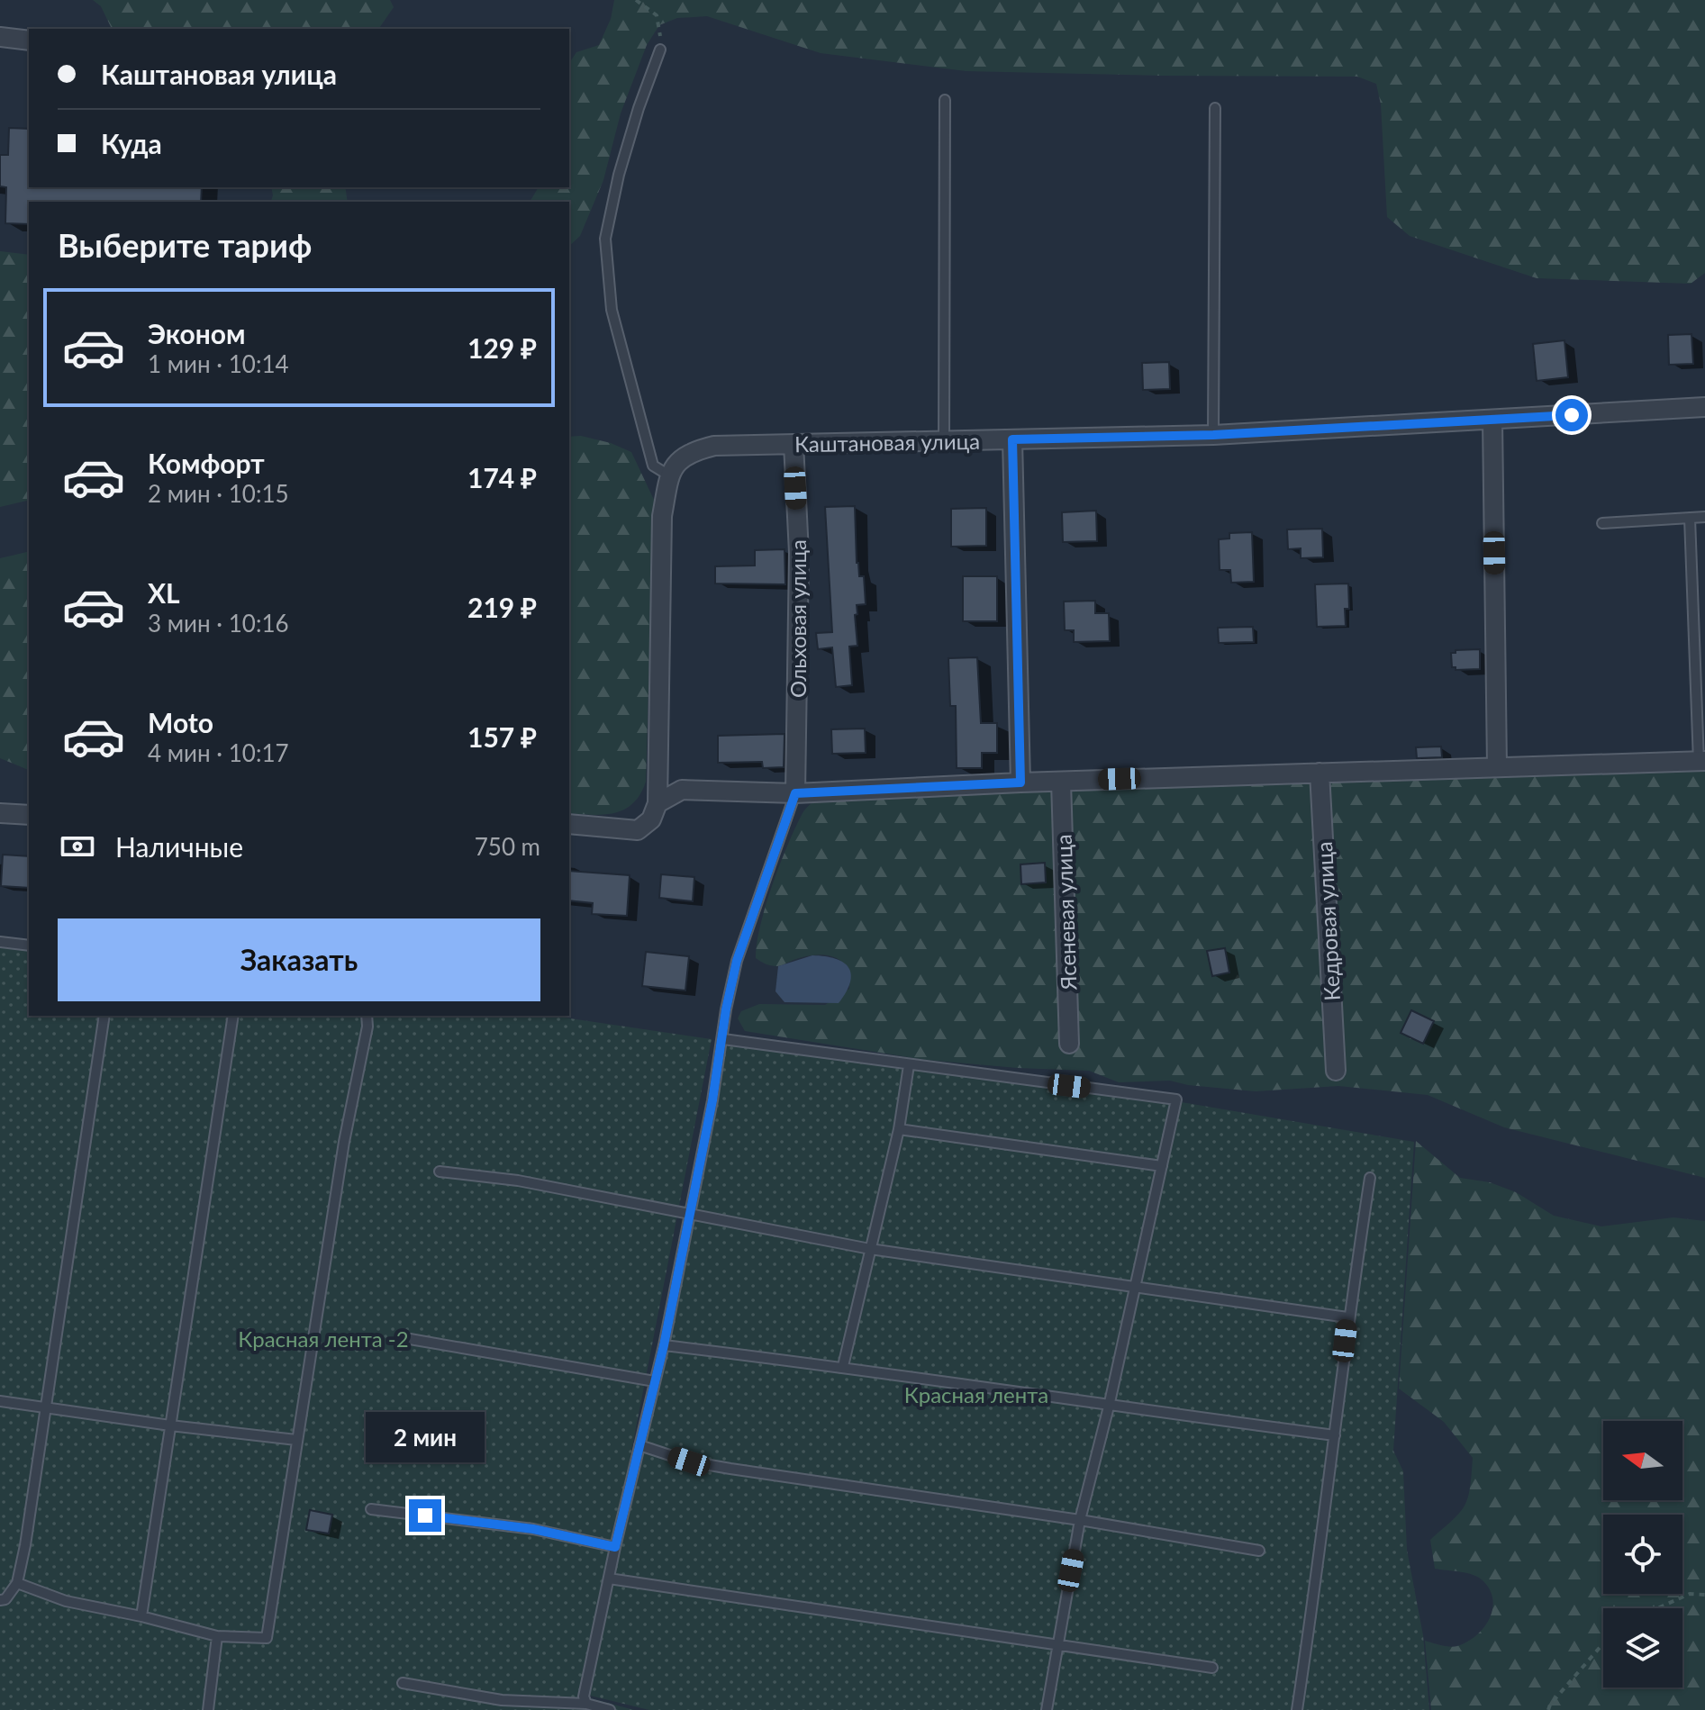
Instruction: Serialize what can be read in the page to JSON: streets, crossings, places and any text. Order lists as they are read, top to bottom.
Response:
{
  "streets": {
    "street": [
      "Каштановая улица",
      "Ольховая улица",
      "Ясеневая улица",
      "Кедровая улица"
    ]
  },
  "crossings": [
    ["Каштановая улица", "Ольховая улица"]
  ],
  "parks": ["Красная лента -2", "Красная лента"],
  "north": "left",
  "page": {
    "banner": ["Каштановая улица", "Куда"],
    "heading": "Выберите тариф",
    "list": [
      {
        "name": "Эконом",
        "note": "1 мин · 10:14",
        "value": "129 ₽"
      },
      {
        "name": "Комфорт",
        "note": "2 мин · 10:15",
        "value": "174 ₽"
      },
      {
        "name": "XL",
        "note": "3 мин · 10:16",
        "value": "219 ₽"
      },
      {
        "name": "Moto",
        "note": "4 мин · 10:17",
        "value": "157 ₽"
      }
    ],
    "pay": ["Наличные", "750 m"],
    "buttons": "Заказать",
    "bubble": "2 мин"
  }
}
